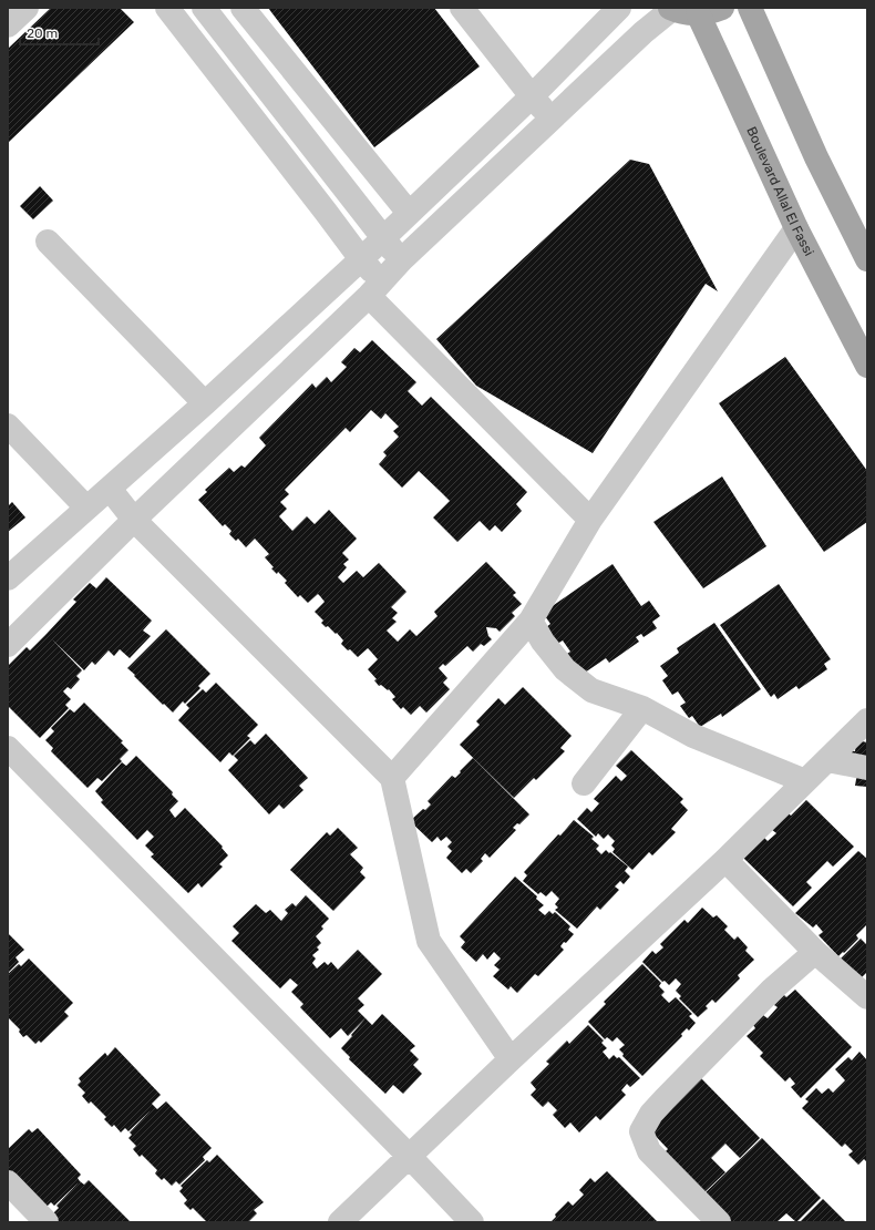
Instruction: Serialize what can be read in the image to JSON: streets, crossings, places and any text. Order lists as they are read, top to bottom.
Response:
{
  "streets": {
    "main road": ["Boulevard Allal El Fassi"]
  },
  "scale_bar": "20 m"
}
